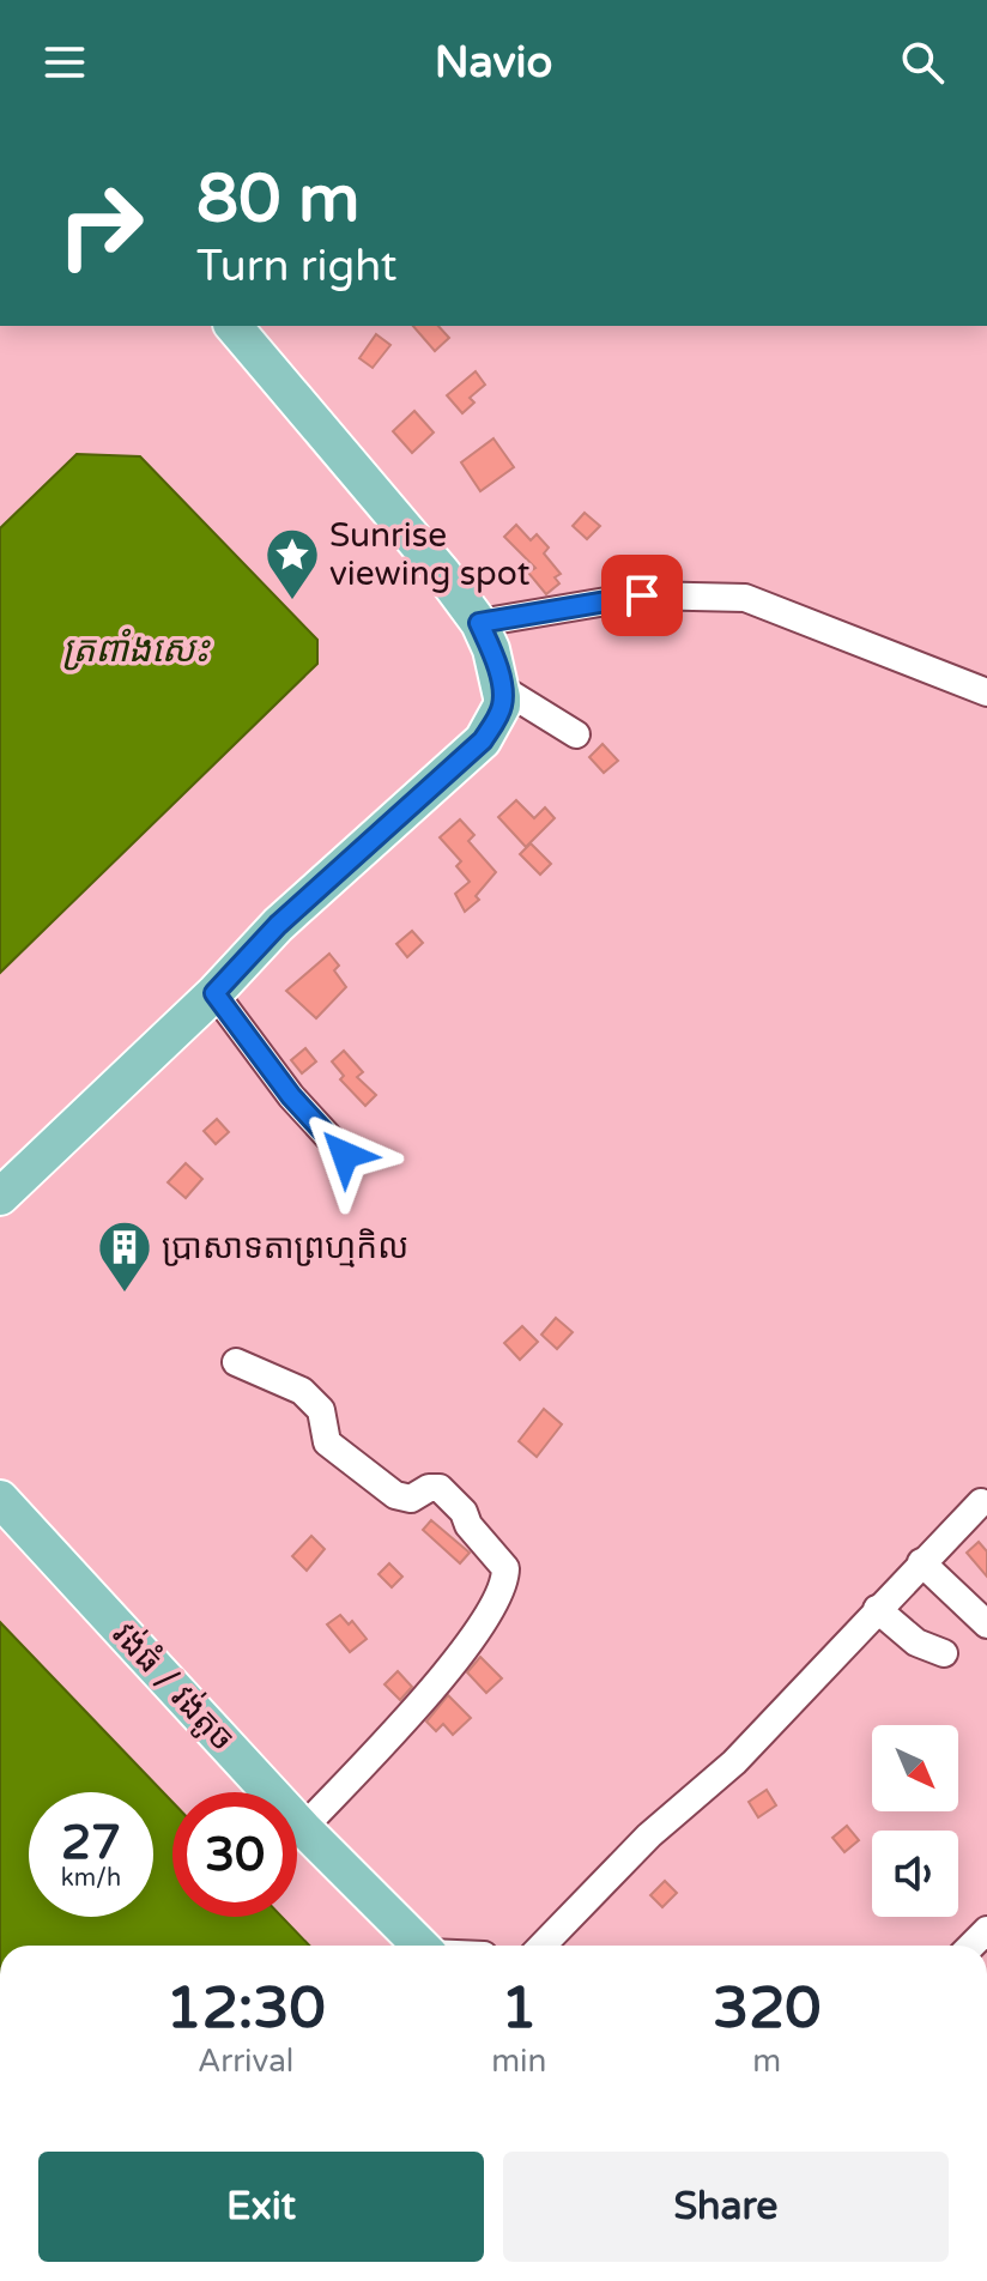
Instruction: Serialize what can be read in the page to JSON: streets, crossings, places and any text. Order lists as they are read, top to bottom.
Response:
{
  "streets": {
    "main road": ["វង់ធំ / វង់តូច"]
  },
  "water": ["ត្រពាំងសេះ"],
  "places": {
    "place": ["Sunrise viewing spot"],
    "building": ["ប្រាសាទតាព្រហ្មកិល"]
  },
  "north": "bottom right",
  "page": {
    "header": "Navio",
    "turn": ["80 m", "Turn right"],
    "speed": "27 km/h",
    "limit": "30",
    "eta": [
      "12:30",
      "Arrival",
      "1",
      "min",
      "320",
      "m"
    ],
    "buttons": ["Exit", "Share"]
  }
}
